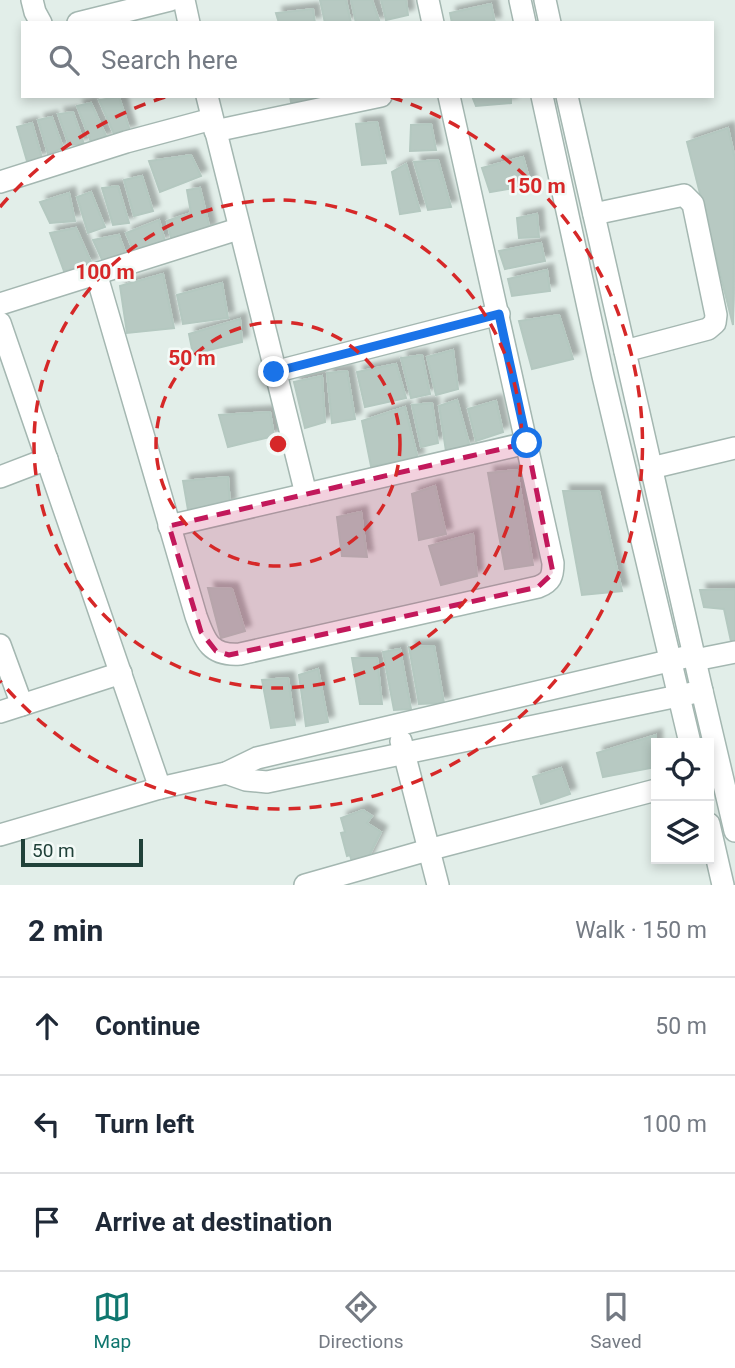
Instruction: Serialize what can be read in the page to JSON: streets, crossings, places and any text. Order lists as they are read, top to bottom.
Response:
{
  "scale_bar": "50 m",
  "page": {
    "search": "Search here",
    "scale": "50 m",
    "heading": ["2 min", "Walk · 150 m"],
    "list": [
      ["Continue", "50 m"],
      ["Turn left", "100 m"],
      "Arrive at destination"
    ],
    "nav": ["Map", "Directions", "Saved"]
  },
  "rings": ["150 m", "100 m", "50 m"]
}
